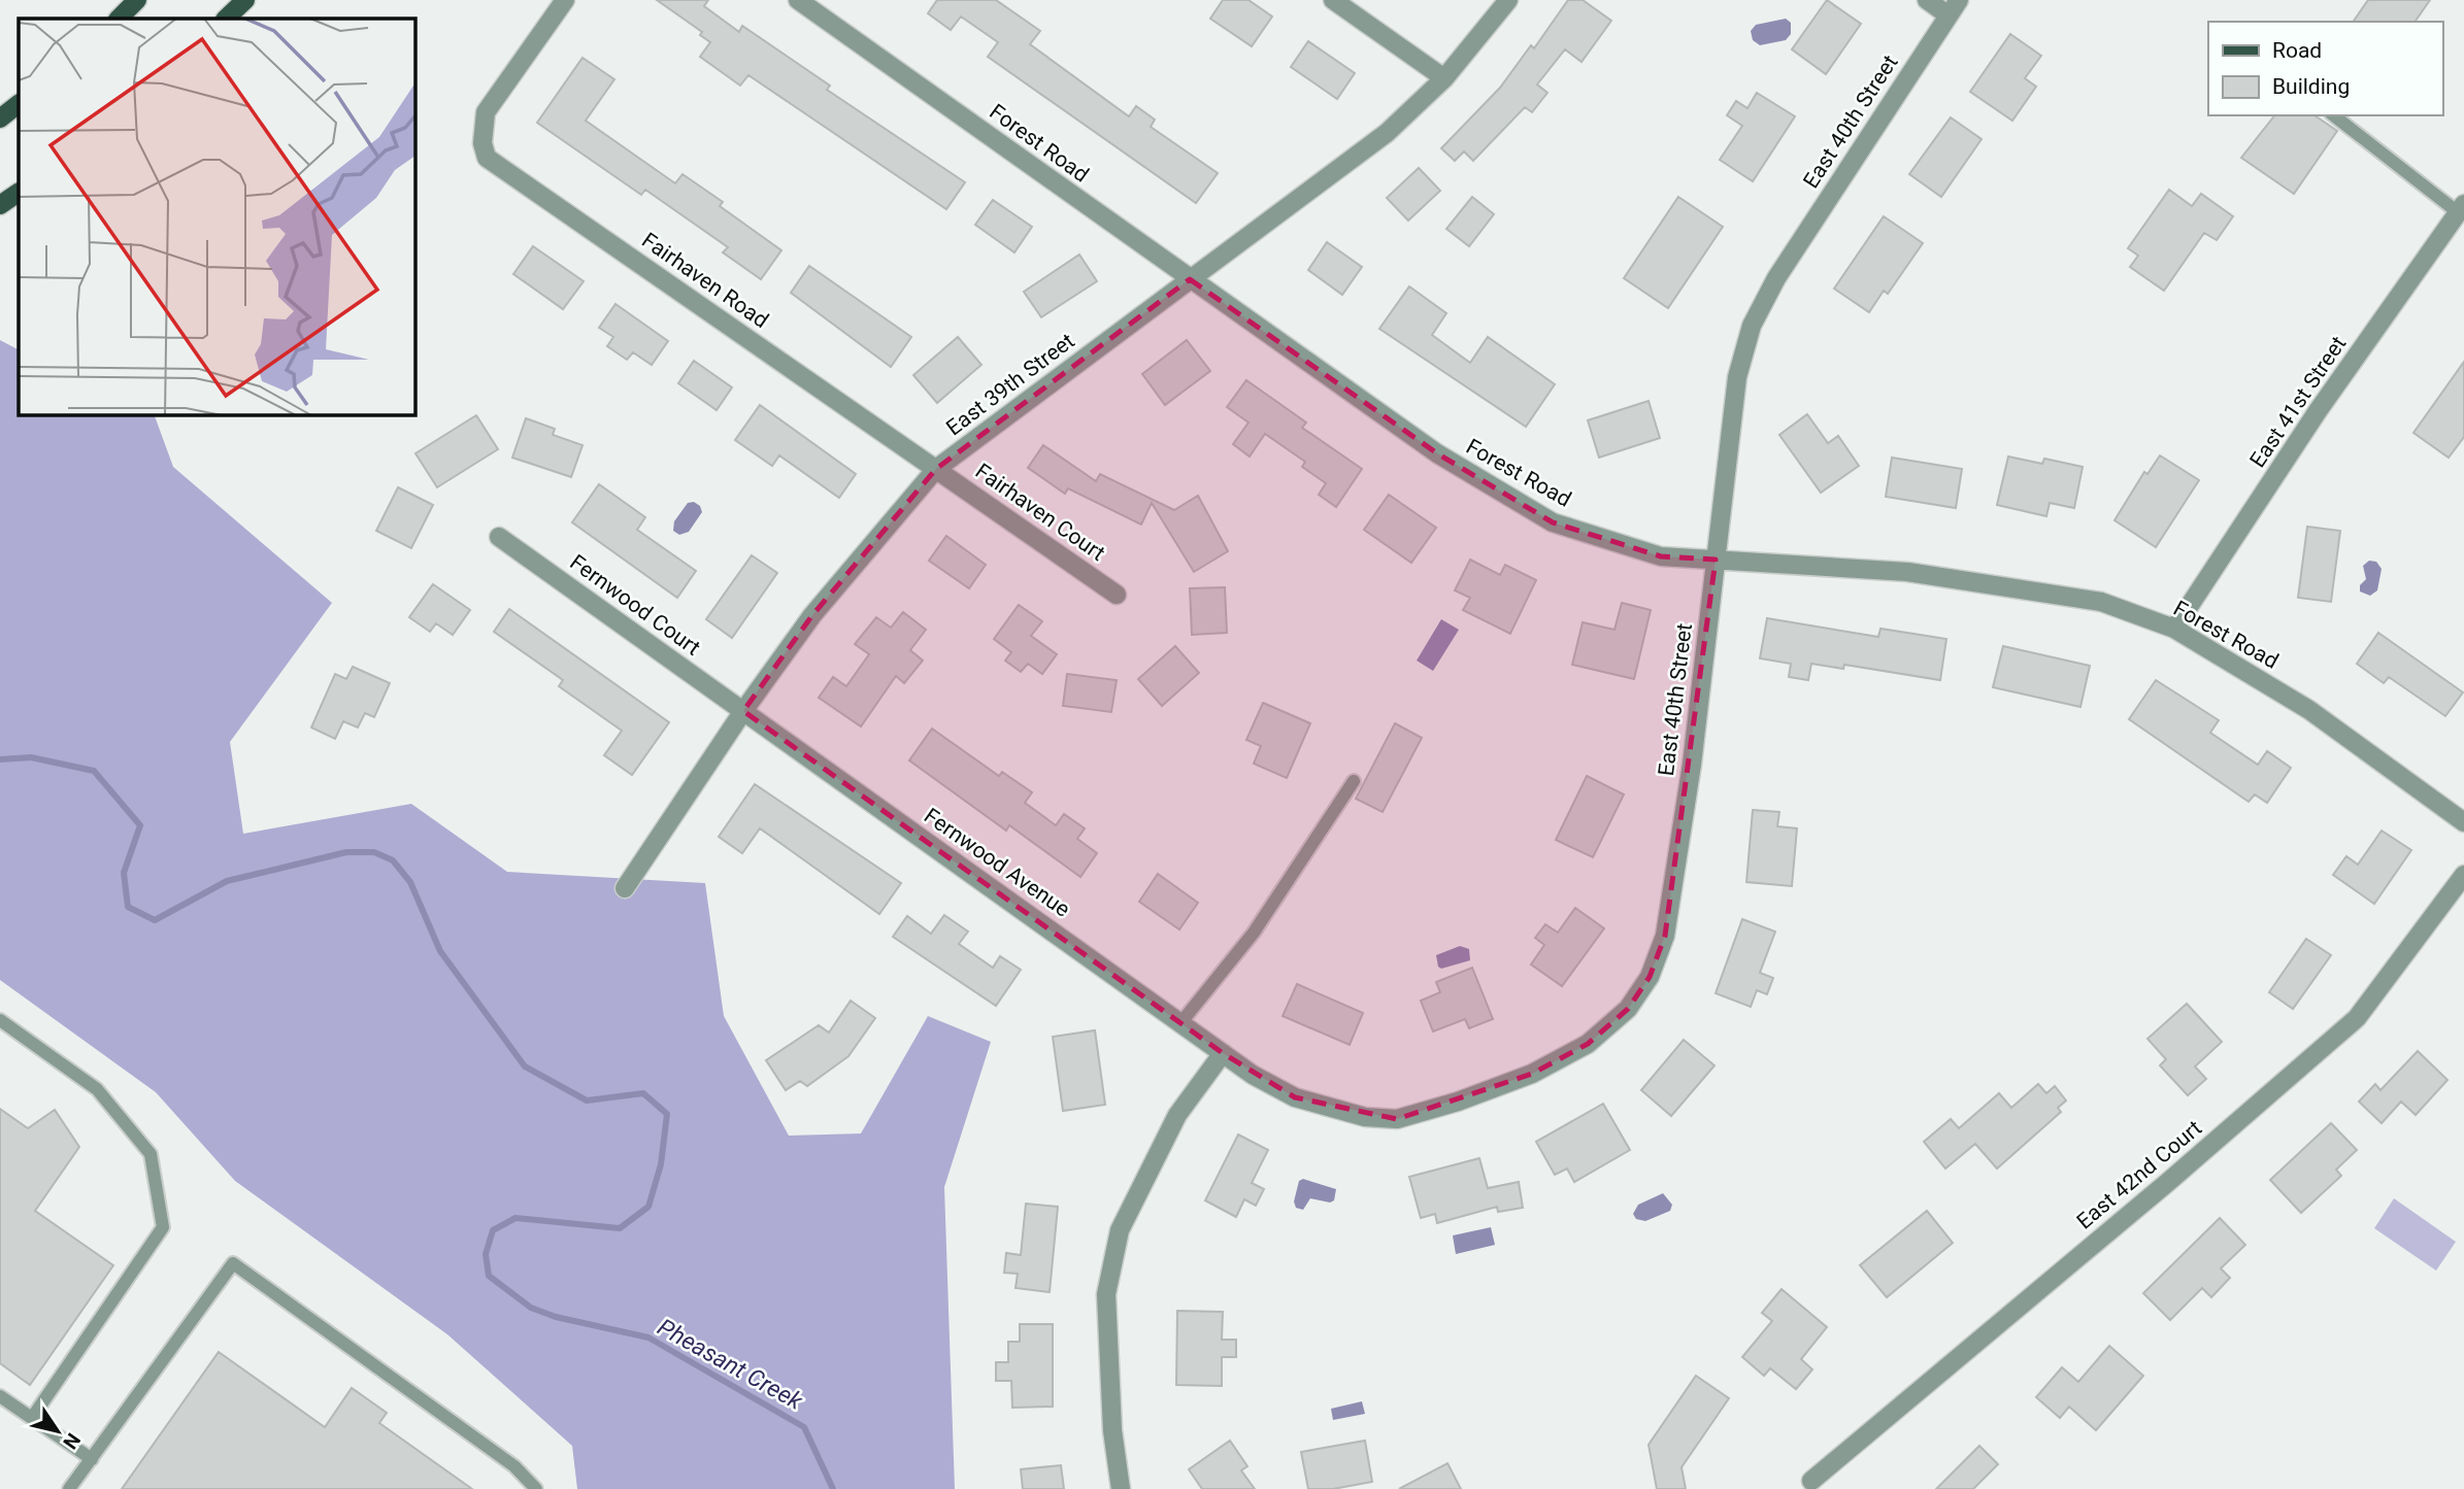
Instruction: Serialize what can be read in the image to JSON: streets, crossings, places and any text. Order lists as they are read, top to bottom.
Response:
{
  "streets": {
    "street": [
      "East 40th Street",
      "Forest Road",
      "Fairhaven Road",
      "East 39th Street",
      "East 41st Street",
      "Fairhaven Court",
      "Fernwood Court",
      "Fernwood Avenue",
      "East 42nd Court"
    ]
  },
  "crossings": [
    ["East 40th Street", "Forest Road"],
    ["East 40th Street", "Fernwood Avenue"],
    ["Forest Road", "East 39th Street"],
    ["Forest Road", "East 41st Street"],
    ["Fairhaven Road", "East 39th Street"],
    ["Fairhaven Road", "Fairhaven Court"],
    ["East 39th Street", "Fairhaven Court"],
    ["East 39th Street", "Fernwood Court"],
    ["East 39th Street", "Fernwood Avenue"],
    ["Fernwood Court", "Fernwood Avenue"]
  ],
  "water": ["Pheasant Creek"],
  "legend": ["Road", "Building"],
  "north": "bottom right"
}
